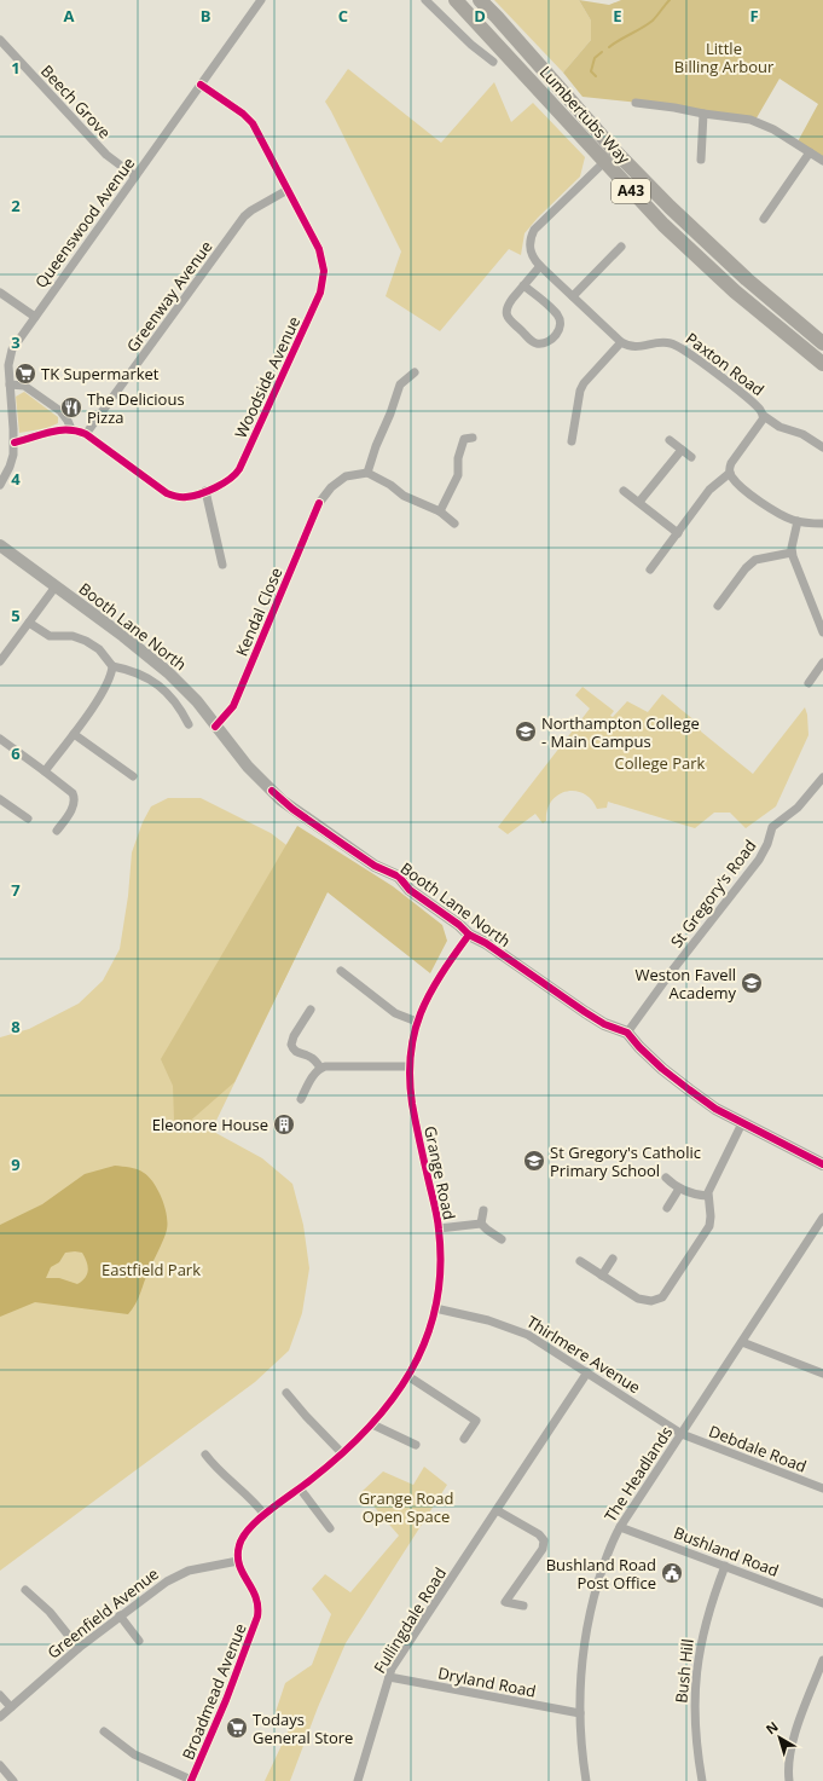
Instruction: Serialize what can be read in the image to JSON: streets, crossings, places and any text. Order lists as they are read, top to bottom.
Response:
{
  "streets": {
    "highway": ["Lumbertubs Way", "A43"],
    "street": [
      "Beech Grove",
      "Queenswood Avenue",
      "Greenway Avenue",
      "Paxton Road",
      "Woodside Avenue",
      "Kendal Close",
      "Booth Lane North",
      "St Gregory's Road",
      "Grange Road",
      "Thirlmere Avenue",
      "Debdale Road",
      "The Headlands",
      "Bushland Road",
      "Greenfield Avenue",
      "Fullingdale Road",
      "Bush Hill",
      "Dryland Road",
      "Broadmead Avenue"
    ]
  },
  "crossings": [
    ["Beech Grove", "Queenswood Avenue"],
    ["Queenswood Avenue", "Woodside Avenue"],
    ["Greenway Avenue", "Woodside Avenue"],
    ["Kendal Close", "Booth Lane North"],
    ["Booth Lane North", "St Gregory's Road"],
    ["Booth Lane North", "Grange Road"],
    ["Grange Road", "Thirlmere Avenue"],
    ["Grange Road", "Greenfield Avenue"],
    ["Grange Road", "Broadmead Avenue"],
    ["Thirlmere Avenue", "Debdale Road"],
    ["Thirlmere Avenue", "The Headlands"],
    ["Thirlmere Avenue", "Fullingdale Road"],
    ["Debdale Road", "The Headlands"],
    ["The Headlands", "Bushland Road"],
    ["The Headlands", "Dryland Road"],
    ["Bushland Road", "Bush Hill"],
    ["Greenfield Avenue", "Broadmead Avenue"],
    ["Fullingdale Road", "Dryland Road"]
  ],
  "parks": [
    "Little Billing Arbour",
    "College Park",
    "Eastfield Park",
    "Grange Road Open Space"
  ],
  "places": {
    "supermarket": ["TK Supermarket", "Todays General Store"],
    "restaurant": ["The Delicious Pizza"],
    "school or university": ["Northampton College - Main Campus", "Weston Favell Academy", "St Gregory's Catholic Primary School"],
    "building": ["Eleonore House"],
    "public building": ["Bushland Road Post Office"]
  },
  "north": "top left",
  "grid": {
    "columns": [
      "A",
      "B",
      "C",
      "D",
      "E",
      "F"
    ],
    "rows": [
      "1",
      "2",
      "3",
      "4",
      "5",
      "6",
      "7",
      "8",
      "9"
    ]
  }
}
